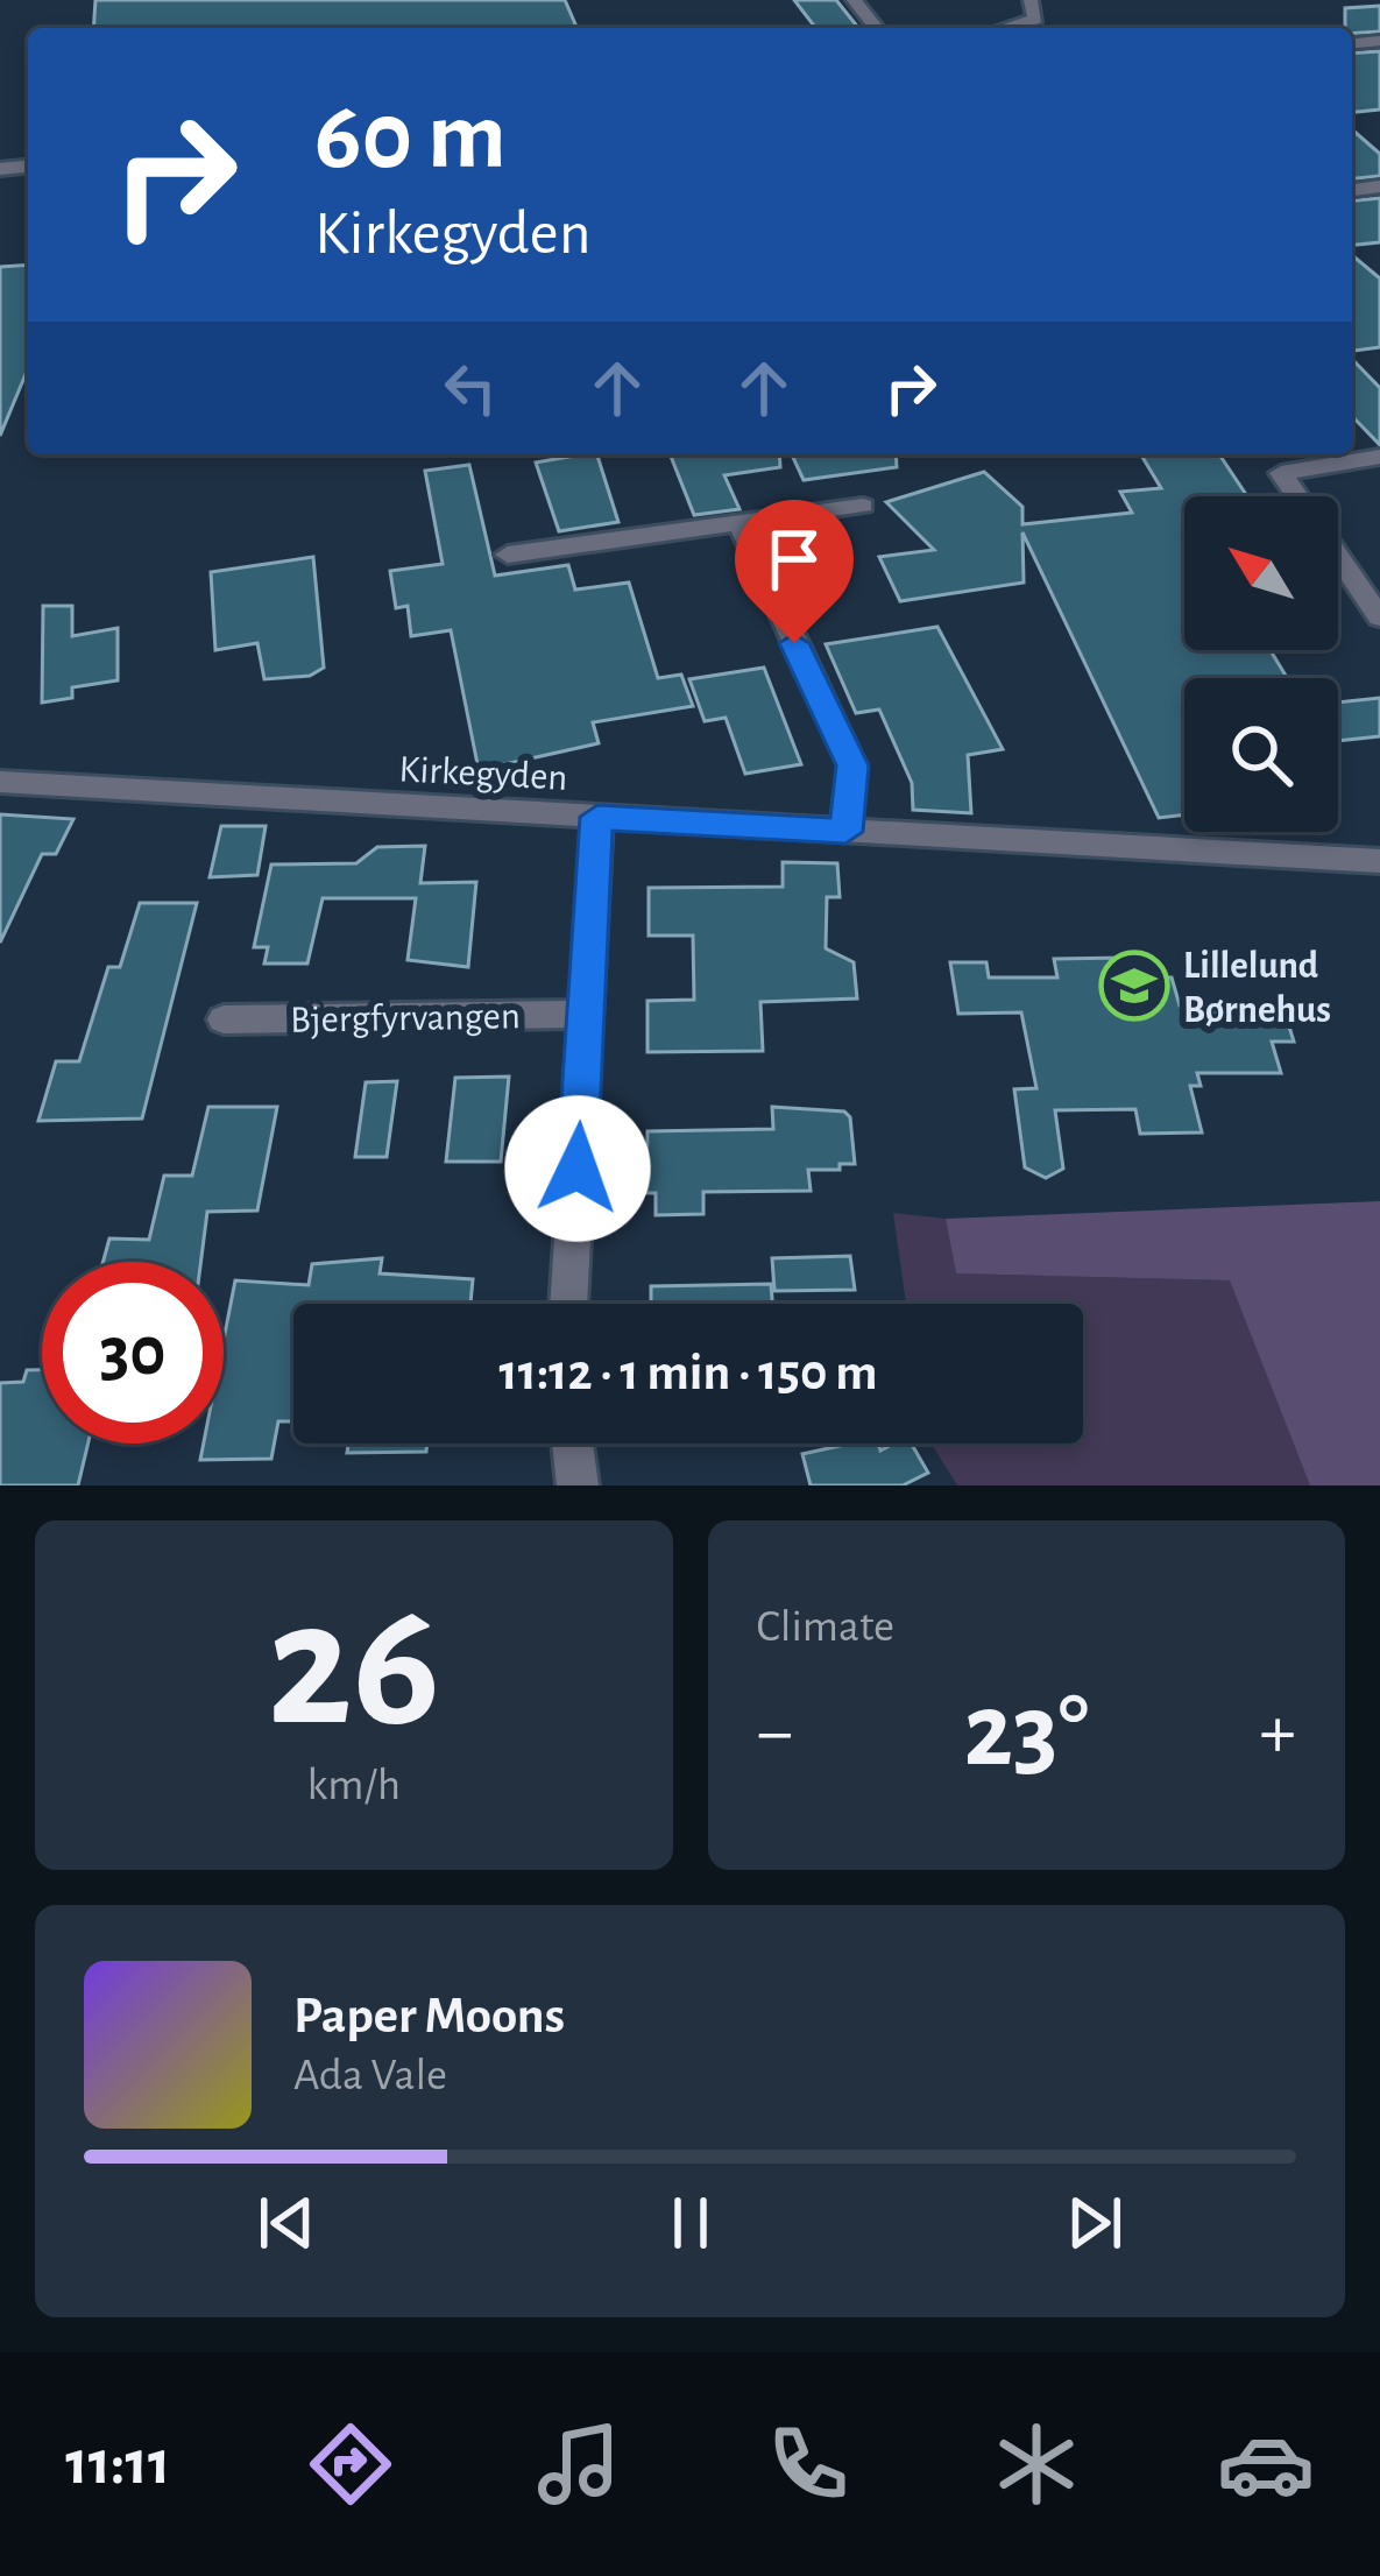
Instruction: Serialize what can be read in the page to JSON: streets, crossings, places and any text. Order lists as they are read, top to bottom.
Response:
{
  "streets": {
    "street": ["Kirkegyden", "Bjergfyrvangen"]
  },
  "places": {
    "school or university": ["Lillelund Børnehus"]
  },
  "north": "top left",
  "page": {
    "turn": ["60 m", "Kirkegyden"],
    "limit": "30",
    "trip": "11:12 · 1 min · 150 m",
    "tile": [
      ["26", "km/h"],
      "Climate"
    ],
    "heat": ["−", "23°", "+"],
    "song": ["Paper Moons", "Ada Vale"],
    "tabs": "11:11"
  }
}
